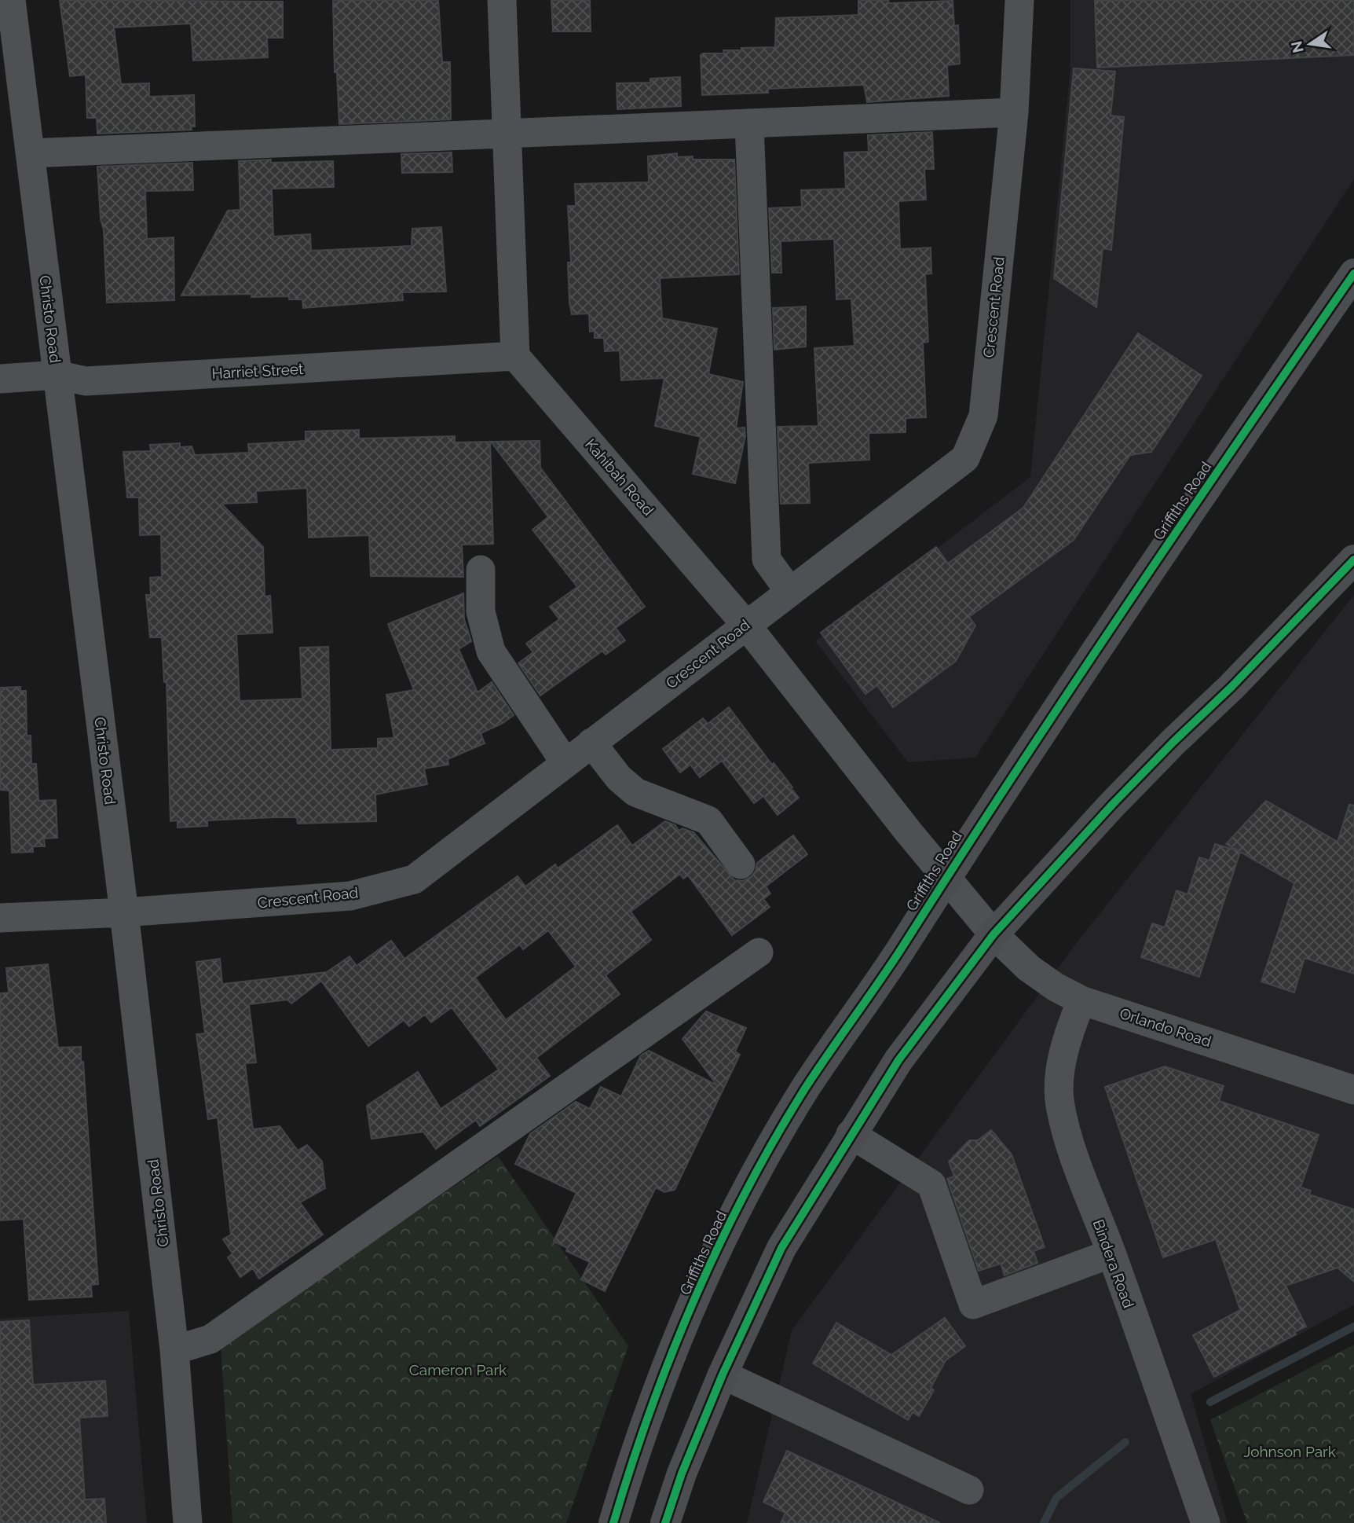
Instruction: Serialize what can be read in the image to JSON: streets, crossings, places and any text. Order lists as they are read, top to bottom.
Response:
{
  "streets": {
    "highway": ["Griffiths Road"],
    "street": [
      "Crescent Road",
      "Christo Road",
      "Harriet Street",
      "Kahibah Road",
      "Orlando Road",
      "Bindera Road"
    ]
  },
  "crossings": [
    ["Crescent Road", "Christo Road"],
    ["Crescent Road", "Kahibah Road"],
    ["Christo Road", "Harriet Street"],
    ["Harriet Street", "Kahibah Road"],
    ["Kahibah Road", "Griffiths Road"],
    ["Kahibah Road", "Orlando Road"],
    ["Orlando Road", "Bindera Road"]
  ],
  "parks": ["Cameron Park", "Johnson Park"],
  "north": "left"
}
